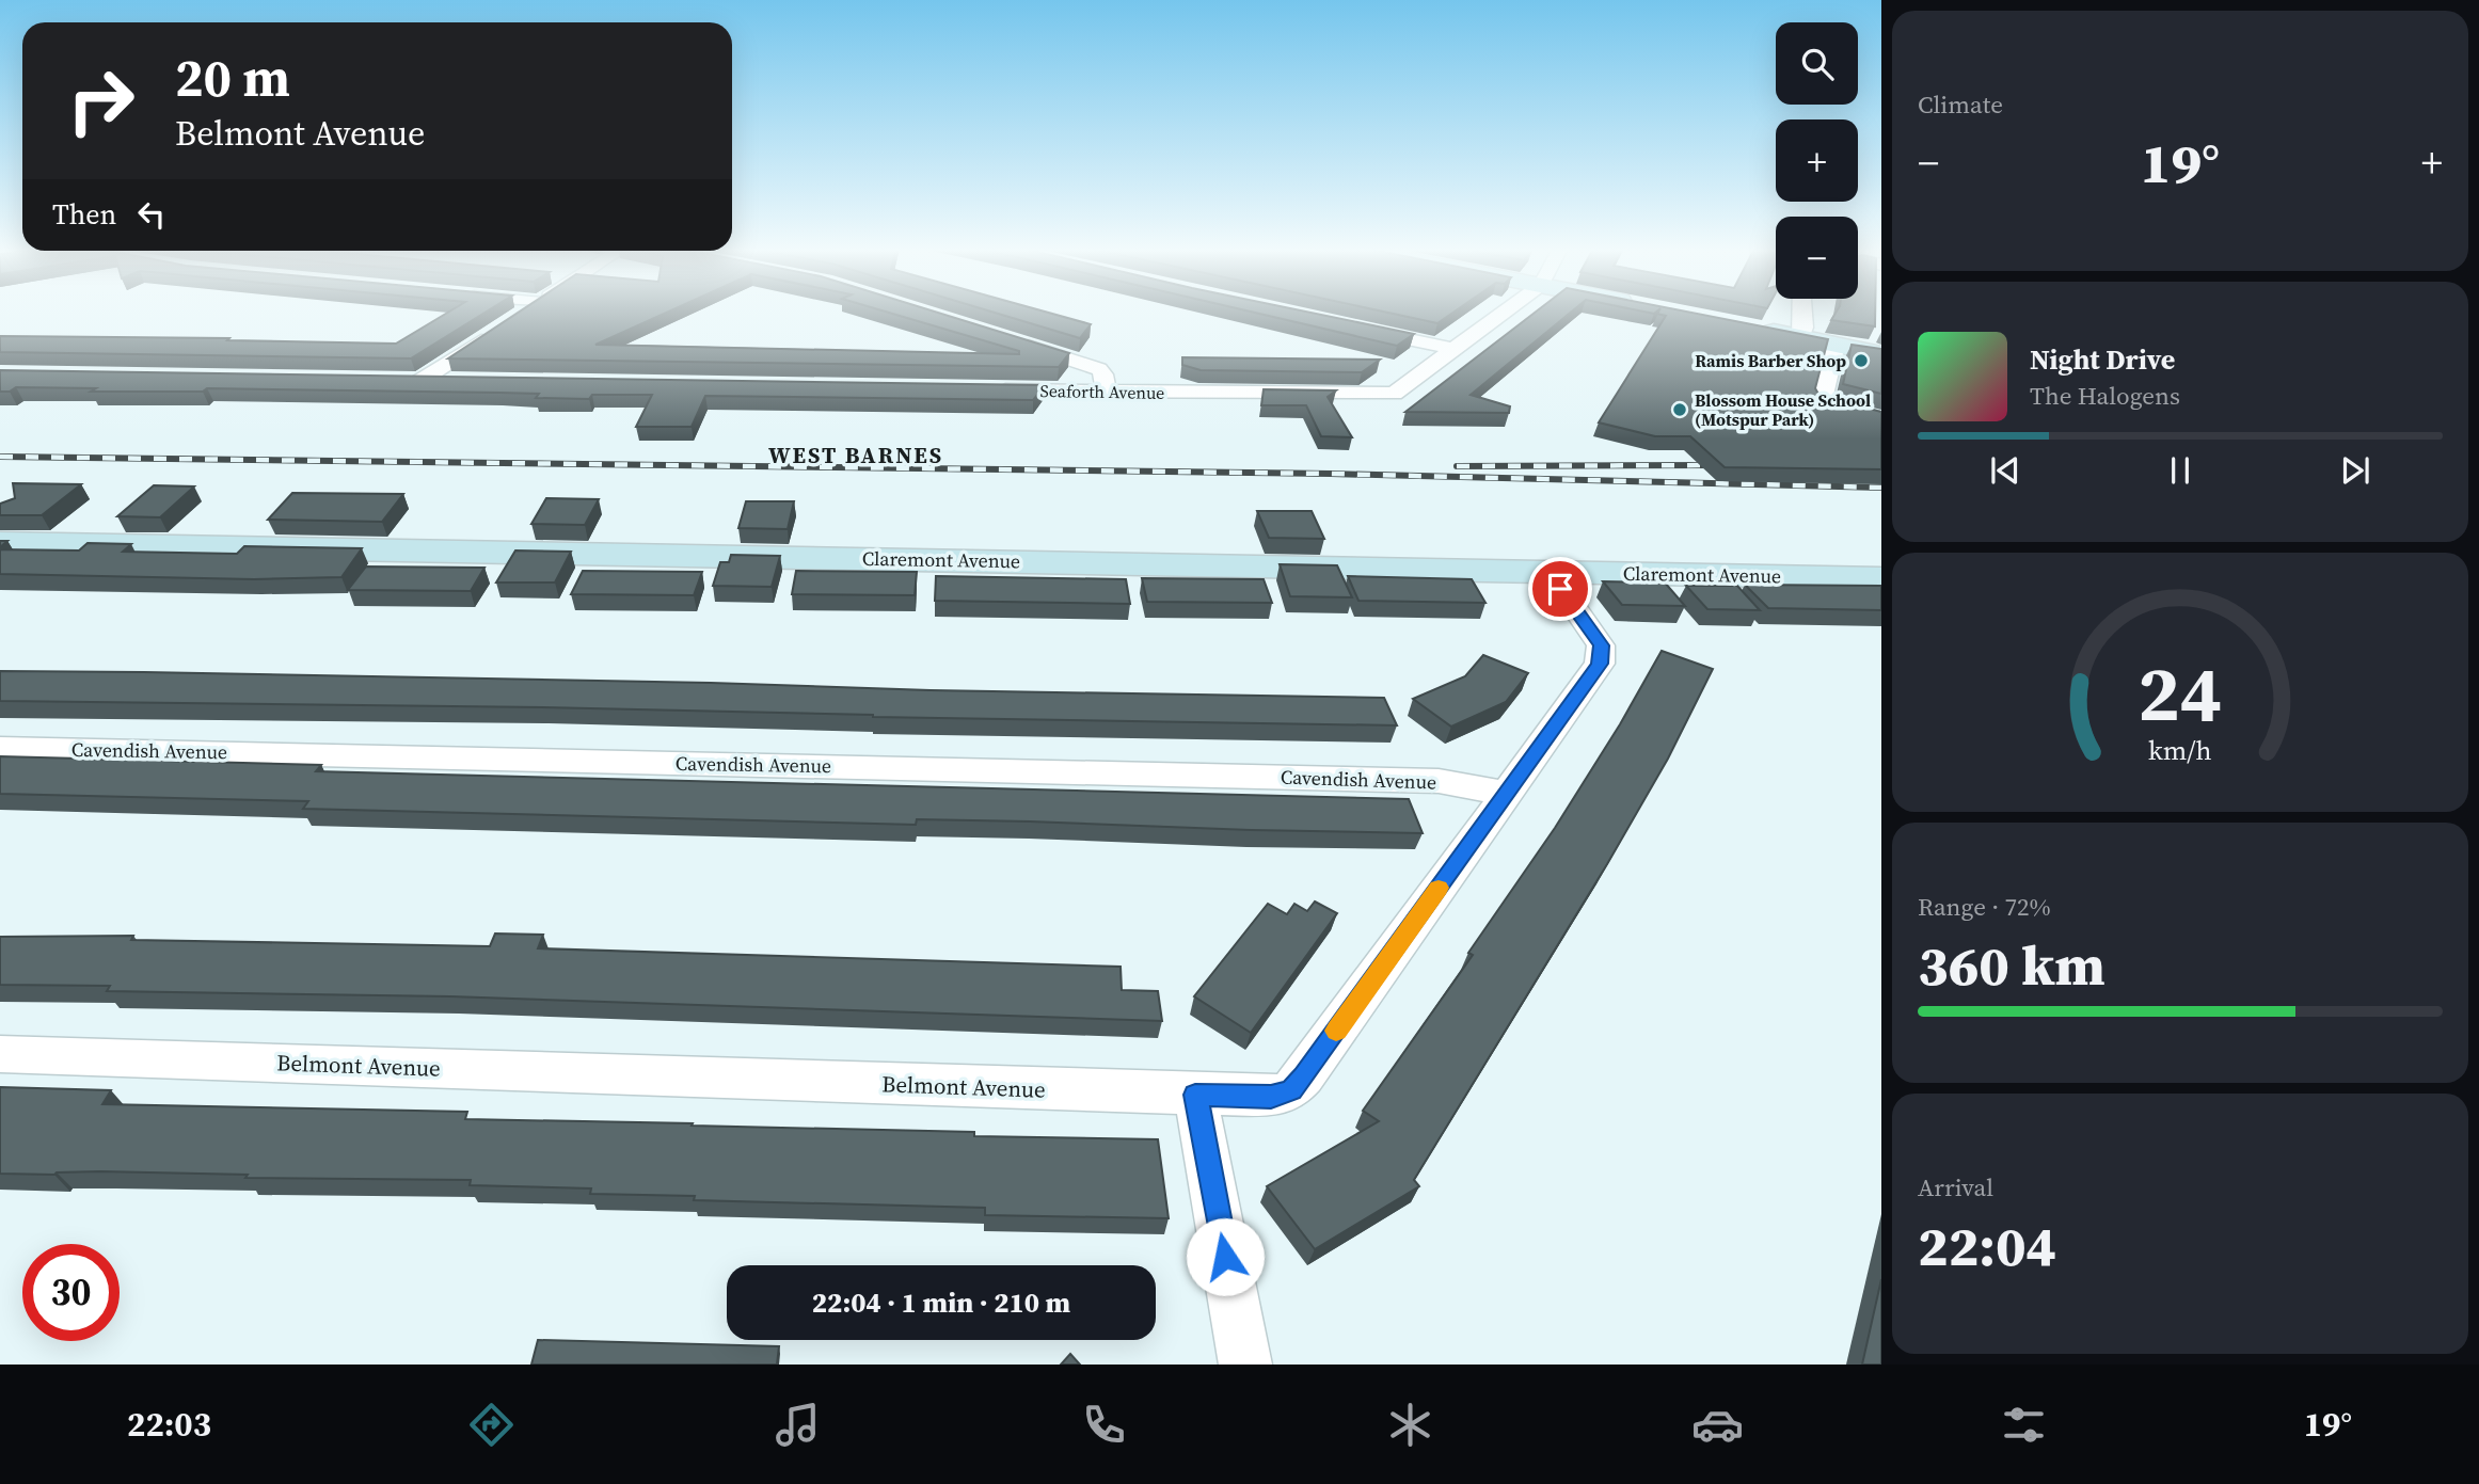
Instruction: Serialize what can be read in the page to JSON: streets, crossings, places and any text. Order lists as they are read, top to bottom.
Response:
{
  "streets": {
    "street": [
      "Seaforth Avenue",
      "Claremont Avenue",
      "Cavendish Avenue",
      "Belmont Avenue"
    ]
  },
  "crossings": [
    ["Claremont Avenue", "Belmont Avenue"],
    ["Cavendish Avenue", "Belmont Avenue"]
  ],
  "districts": ["WEST BARNES"],
  "places": ["Ramis Barber Shop", "Blossom House School (Motspur Park)"],
  "page": {
    "tile": [
      "Climate",
      ["Range · 72%", "360 km"],
      ["Arrival", "22:04"]
    ],
    "map_buttons": ["+", "−"],
    "turn": ["20 m", "Belmont Avenue"],
    "heat": ["−", "19°", "+"],
    "then": "Then",
    "song": ["Night Drive", "The Halogens"],
    "limit": "30",
    "trip": "22:04 · 1 min · 210 m",
    "tabs": ["22:03", "19°"],
    "gauge": ["24", "km/h"]
  }
}
